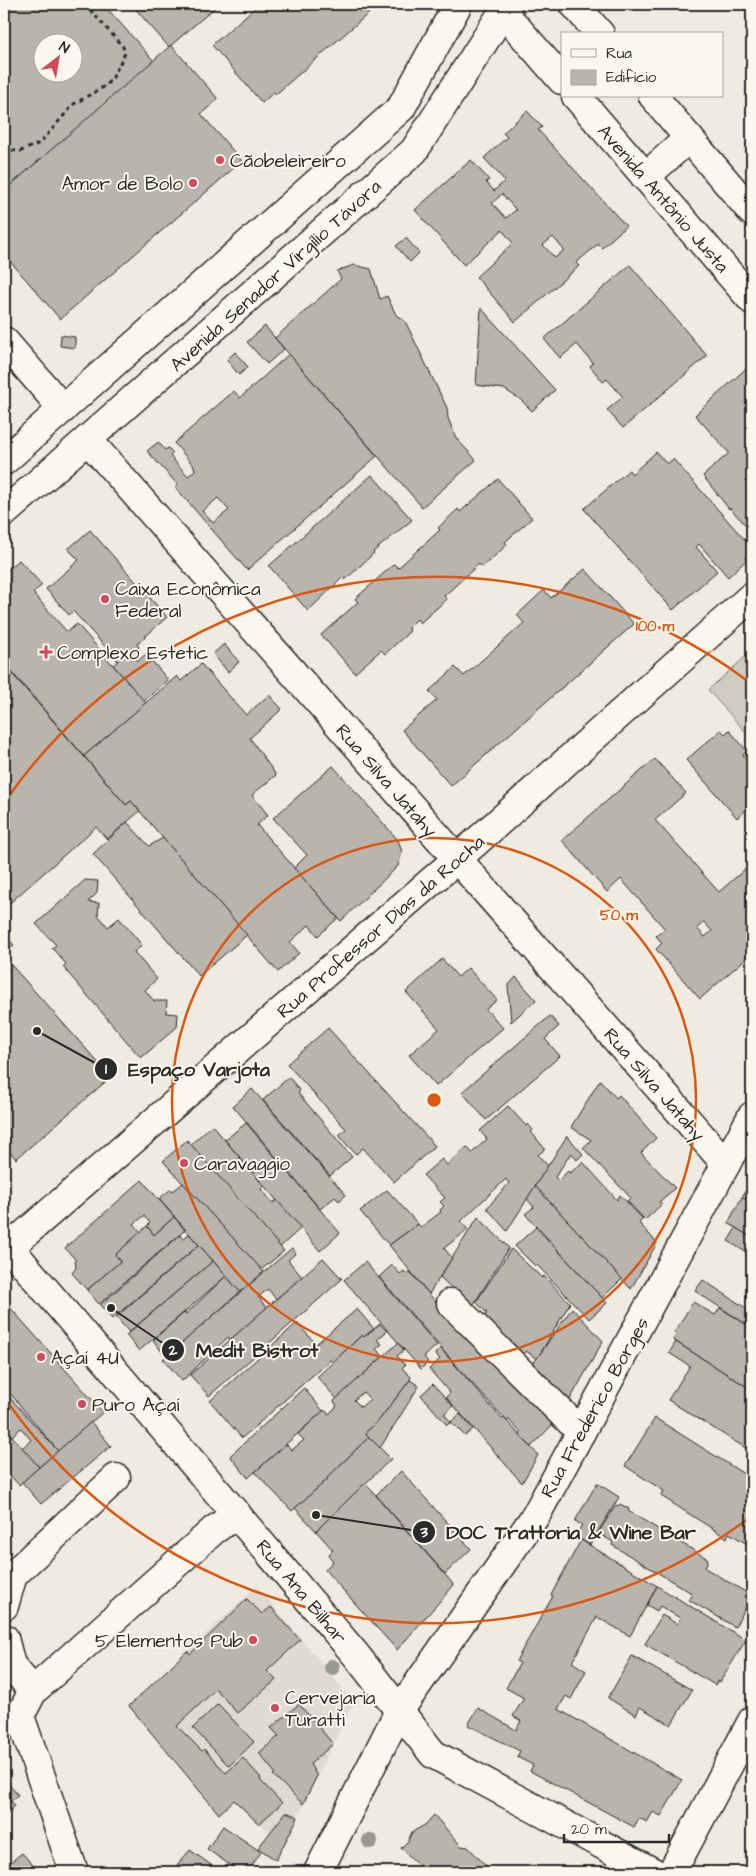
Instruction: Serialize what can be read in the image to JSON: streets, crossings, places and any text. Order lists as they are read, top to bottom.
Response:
{
  "streets": {
    "street": [
      "Avenida Antônio Justa",
      "Avenida Senador Virgílio Távora",
      "Rua Silva Jatahy",
      "Rua Professor Dias da Rocha",
      "Rua Frederico Borges",
      "Rua Ana Bilhar"
    ]
  },
  "crossings": [
    ["Avenida Senador Virgílio Távora", "Rua Silva Jatahy"],
    ["Rua Silva Jatahy", "Rua Professor Dias da Rocha"],
    ["Rua Silva Jatahy", "Rua Frederico Borges"],
    ["Rua Professor Dias da Rocha", "Rua Ana Bilhar"],
    ["Rua Frederico Borges", "Rua Ana Bilhar"]
  ],
  "places": {
    "other": [
      "Cãobeleireiro",
      "Amor de Bolo",
      "Caixa Econômica Federal",
      "Espaço Varjota",
      "Caravaggio",
      "Medit Bistrot",
      "Açaí 4U",
      "Puro Açaí",
      "DOC Trattoria & Wine Bar",
      "5 Elementos Pub",
      "Cervejaria Turatti"
    ],
    "health": ["Complexo Estetic"]
  },
  "legend": ["Rua", "Edifício"],
  "scale_bar": "20 m",
  "north": "top right",
  "rings": ["100 m", "50 m"]
}
